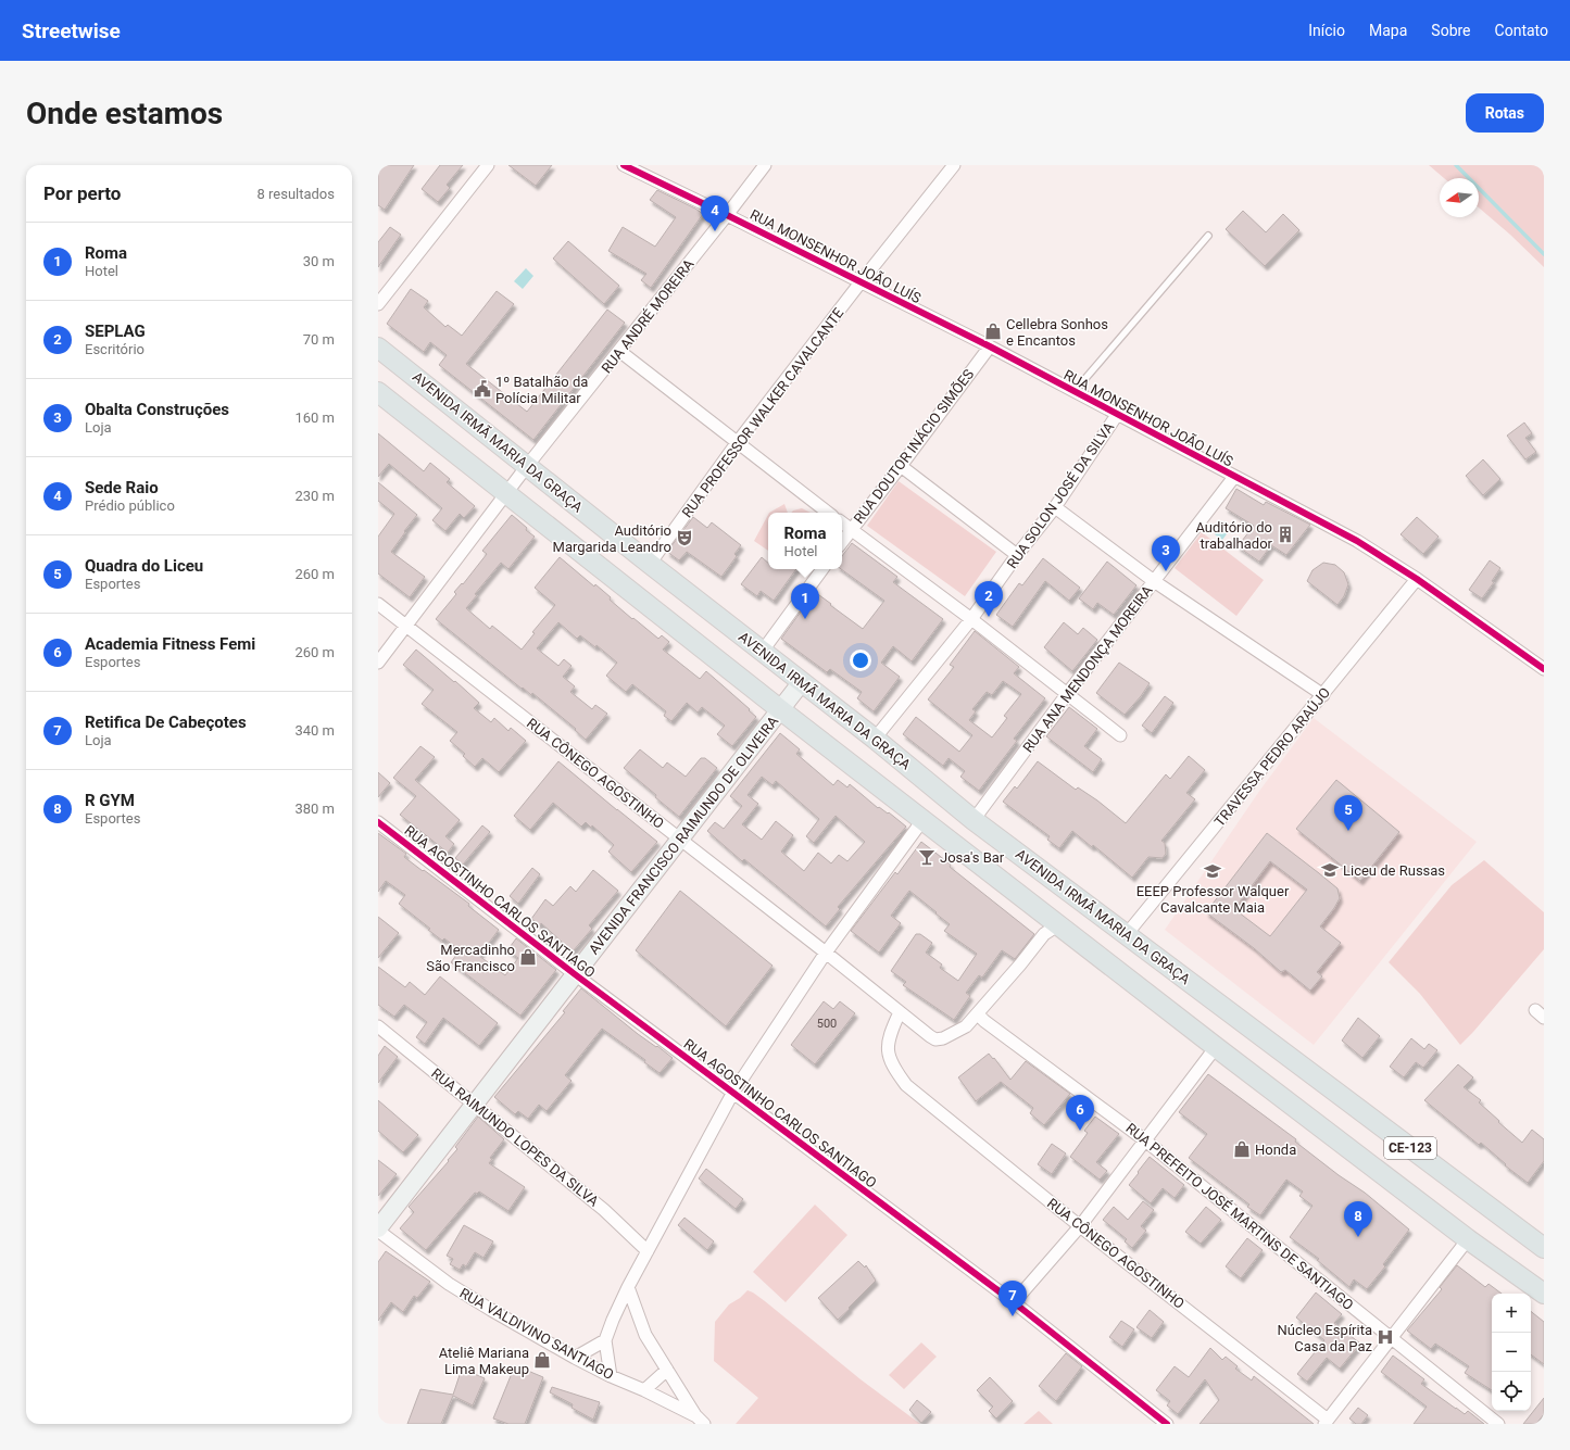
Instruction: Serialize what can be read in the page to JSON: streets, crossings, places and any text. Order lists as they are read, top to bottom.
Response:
{
  "streets": {
    "main road": ["AVENIDA IRMÃ MARIA DA GRAÇA", "CE-123"],
    "street": [
      "RUA MONSENHOR JOÃO LUÍS",
      "RUA ANDRÉ MOREIRA",
      "RUA PROFESSOR WALKER CAVALCANTE",
      "RUA DOUTOR INÁCIO SIMÕES",
      "RUA SOLON JOSÉ DA SILVA",
      "RUA ANA MENDONÇA MOREIRA",
      "TRAVESSA PEDRO ARAÚJO",
      "RUA CÔNEGO AGOSTINHO",
      "AVENIDA FRANCISCO RAIMUNDO DE OLIVEIRA",
      "RUA AGOSTINHO CARLOS SANTIAGO",
      "RUA RAIMUNDO LOPES DA SILVA",
      "RUA PREFEITO JOSÉ MARTINS DE SANTIAGO",
      "RUA VALDIVINO SANTIAGO"
    ]
  },
  "crossings": [
    ["RUA MONSENHOR JOÃO LUÍS", "RUA ANDRÉ MOREIRA"],
    ["RUA MONSENHOR JOÃO LUÍS", "RUA PROFESSOR WALKER CAVALCANTE"],
    ["RUA MONSENHOR JOÃO LUÍS", "RUA DOUTOR INÁCIO SIMÕES"],
    ["RUA MONSENHOR JOÃO LUÍS", "RUA SOLON JOSÉ DA SILVA"],
    ["RUA MONSENHOR JOÃO LUÍS", "RUA ANA MENDONÇA MOREIRA"],
    ["RUA MONSENHOR JOÃO LUÍS", "TRAVESSA PEDRO ARAÚJO"],
    ["RUA ANDRÉ MOREIRA", "AVENIDA IRMÃ MARIA DA GRAÇA"],
    ["RUA PROFESSOR WALKER CAVALCANTE", "AVENIDA IRMÃ MARIA DA GRAÇA"],
    ["AVENIDA IRMÃ MARIA DA GRAÇA", "RUA SOLON JOSÉ DA SILVA"],
    ["AVENIDA IRMÃ MARIA DA GRAÇA", "RUA ANA MENDONÇA MOREIRA"],
    ["AVENIDA IRMÃ MARIA DA GRAÇA", "TRAVESSA PEDRO ARAÚJO"],
    ["AVENIDA IRMÃ MARIA DA GRAÇA", "AVENIDA FRANCISCO RAIMUNDO DE OLIVEIRA"],
    ["RUA CÔNEGO AGOSTINHO", "AVENIDA FRANCISCO RAIMUNDO DE OLIVEIRA"],
    ["RUA CÔNEGO AGOSTINHO", "RUA PREFEITO JOSÉ MARTINS DE SANTIAGO"],
    ["AVENIDA FRANCISCO RAIMUNDO DE OLIVEIRA", "RUA AGOSTINHO CARLOS SANTIAGO"],
    ["AVENIDA FRANCISCO RAIMUNDO DE OLIVEIRA", "RUA RAIMUNDO LOPES DA SILVA"],
    ["AVENIDA FRANCISCO RAIMUNDO DE OLIVEIRA", "RUA VALDIVINO SANTIAGO"]
  ],
  "places": {
    "shop": [
      "Cellebra Sonhos e Encantos",
      "Mercadinho São Francisco",
      "Honda",
      "Ateliê Mariana Lima Makeup"
    ],
    "public building": ["1º Batalhão da Polícia Militar"],
    "building": ["Auditório do trabalhador"],
    "theatre": ["Auditório Margarida Leandro"],
    "bar": ["Josa's Bar"],
    "school or university": ["Liceu de Russas", "EEEP Professor Walquer Cavalcante Maia"],
    "hospital": ["Núcleo Espírita Casa da Paz"]
  },
  "house_numbers": ["500"],
  "north": "left",
  "page": {
    "header": "Streetwise",
    "nav": [
      "Início",
      "Mapa",
      "Sobre",
      "Contato"
    ],
    "buttons": "Rotas",
    "title": "Onde estamos",
    "heading": ["Por perto", "8 resultados"],
    "pins": [
      "4",
      "3",
      "2",
      "1",
      "5",
      "6",
      "8",
      "7"
    ],
    "list": [
      {
        "mark": "1",
        "name": "Roma",
        "note": "Hotel",
        "value": "30 m"
      },
      {
        "mark": "2",
        "name": "SEPLAG",
        "note": "Escritório",
        "value": "70 m"
      },
      {
        "mark": "3",
        "name": "Obalta Construções",
        "note": "Loja",
        "value": "160 m"
      },
      {
        "mark": "4",
        "name": "Sede Raio",
        "note": "Prédio público",
        "value": "230 m"
      },
      {
        "mark": "5",
        "name": "Quadra do Liceu",
        "note": "Esportes",
        "value": "260 m"
      },
      {
        "mark": "6",
        "name": "Academia Fitness Femi",
        "note": "Esportes",
        "value": "260 m"
      },
      {
        "mark": "7",
        "name": "Retifica De Cabeçotes",
        "note": "Loja",
        "value": "340 m"
      },
      {
        "mark": "8",
        "name": "R GYM",
        "note": "Esportes",
        "value": "380 m"
      }
    ],
    "popup": ["Roma", "Hotel"],
    "map_buttons": ["+", "−"]
  }
}
